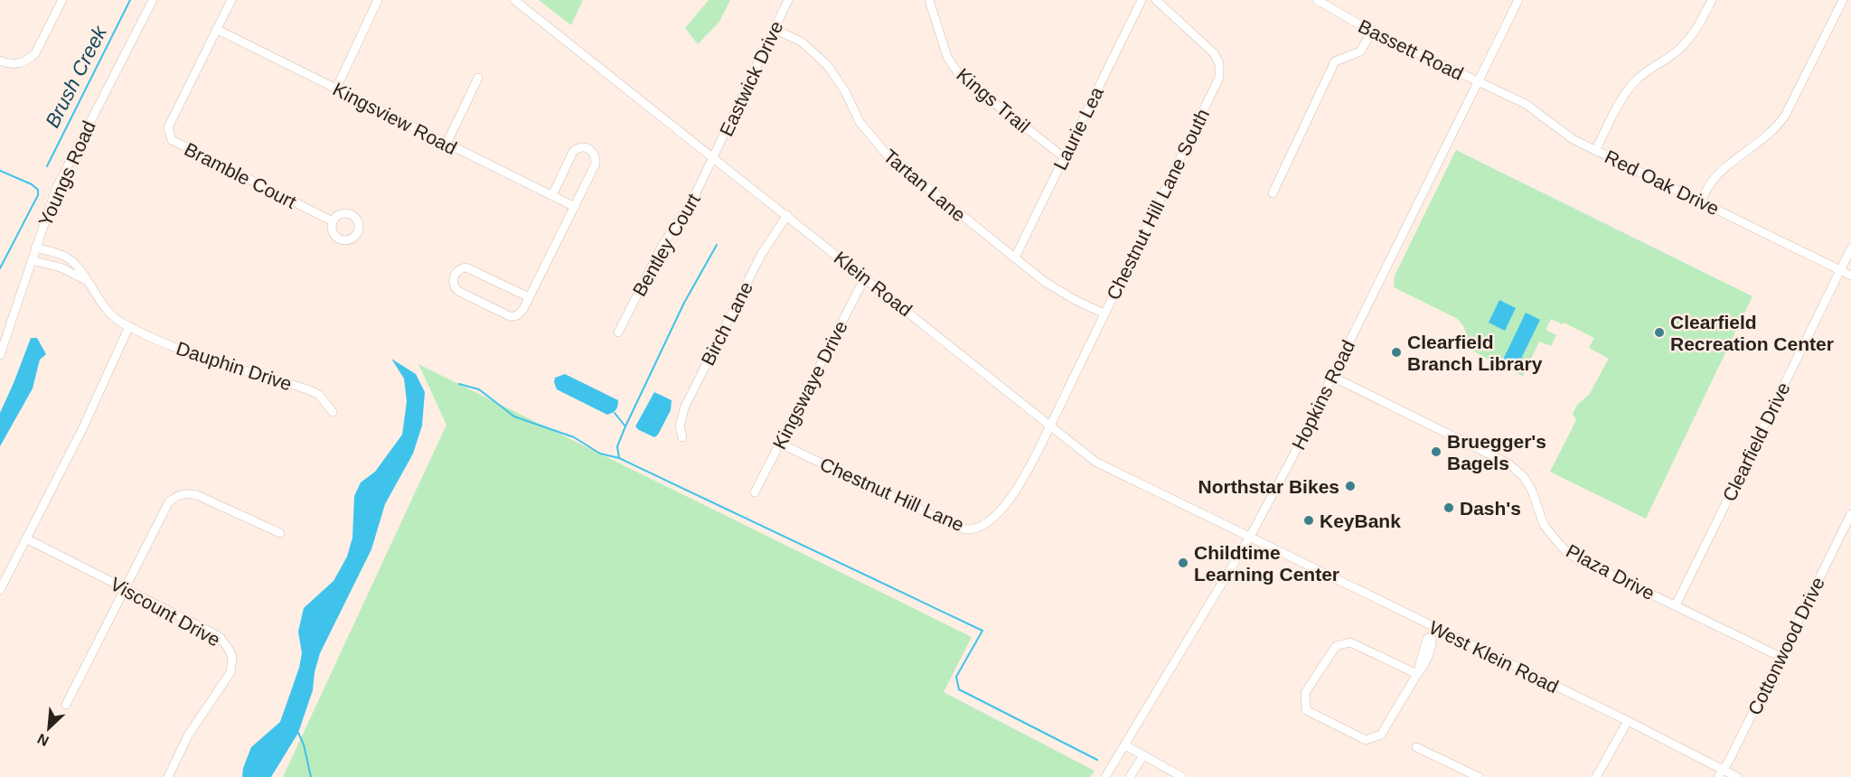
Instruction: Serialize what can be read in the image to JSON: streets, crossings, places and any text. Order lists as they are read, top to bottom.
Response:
{
  "streets": {
    "street": [
      "Bassett Road",
      "Eastwick Drive",
      "Kings Trail",
      "Kingsview Road",
      "Laurie Lea",
      "Youngs Road",
      "Bramble Court",
      "Red Oak Drive",
      "Tartan Lane",
      "Chestnut Hill Lane South",
      "Bentley Court",
      "Klein Road",
      "Birch Lane",
      "Dauphin Drive",
      "Kingswaye Drive",
      "Hopkins Road",
      "Clearfield Drive",
      "Chestnut Hill Lane",
      "Plaza Drive",
      "Viscount Drive",
      "Cottonwood Drive",
      "West Klein Road"
    ]
  },
  "crossings": [
    ["Bassett Road", "Red Oak Drive"],
    ["Bassett Road", "Hopkins Road"],
    ["Eastwick Drive", "Tartan Lane"],
    ["Eastwick Drive", "Bentley Court"],
    ["Eastwick Drive", "Klein Road"],
    ["Kings Trail", "Laurie Lea"],
    ["Kingsview Road", "Bramble Court"],
    ["Laurie Lea", "Tartan Lane"],
    ["Youngs Road", "Dauphin Drive"],
    ["Red Oak Drive", "Hopkins Road"],
    ["Red Oak Drive", "Clearfield Drive"],
    ["Tartan Lane", "Chestnut Hill Lane South"],
    ["Chestnut Hill Lane South", "Klein Road"],
    ["Chestnut Hill Lane South", "Chestnut Hill Lane"],
    ["Bentley Court", "Klein Road"],
    ["Klein Road", "Birch Lane"],
    ["Klein Road", "Kingswaye Drive"],
    ["Klein Road", "Hopkins Road"],
    ["Klein Road", "Chestnut Hill Lane"],
    ["Klein Road", "West Klein Road"],
    ["Kingswaye Drive", "Chestnut Hill Lane"],
    ["Hopkins Road", "Plaza Drive"],
    ["Hopkins Road", "West Klein Road"],
    ["Clearfield Drive", "Plaza Drive"],
    ["Plaza Drive", "Cottonwood Drive"],
    ["Cottonwood Drive", "West Klein Road"]
  ],
  "water": ["Brush Creek"],
  "places": [
    "Clearfield Recreation Center",
    "Clearfield Branch Library",
    "Bruegger's Bagels",
    "Northstar Bikes",
    "Dash's",
    "KeyBank",
    "Childtime Learning Center"
  ],
  "north": "bottom left"
}
